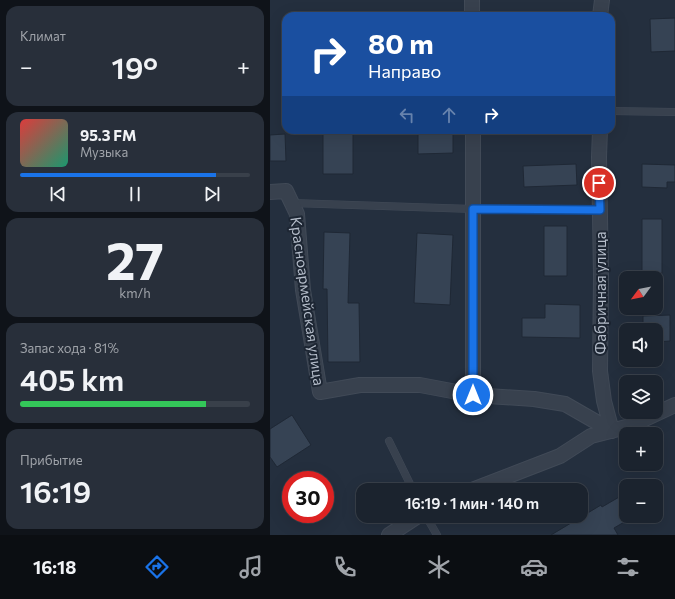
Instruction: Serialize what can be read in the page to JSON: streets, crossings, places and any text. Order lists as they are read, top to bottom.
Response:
{
  "streets": {
    "street": ["Фабричная улица", "Красноармейская улица"]
  },
  "crossings": [
    ["Фабричная улица", "Красноармейская улица"]
  ],
  "north": "bottom left",
  "page": {
    "tile": [
      "Климат",
      ["27", "km/h"],
      ["Запас хода · 81%", "405 km"],
      ["Прибытие", "16:19"]
    ],
    "turn": ["80 m", "Направо"],
    "heat": ["−", "19°", "+"],
    "song": ["95.3 FM", "Музыка"],
    "map_buttons": ["+", "−"],
    "limit": "30",
    "trip": "16:19 · 1 мин · 140 m",
    "tabs": "16:18"
  }
}
